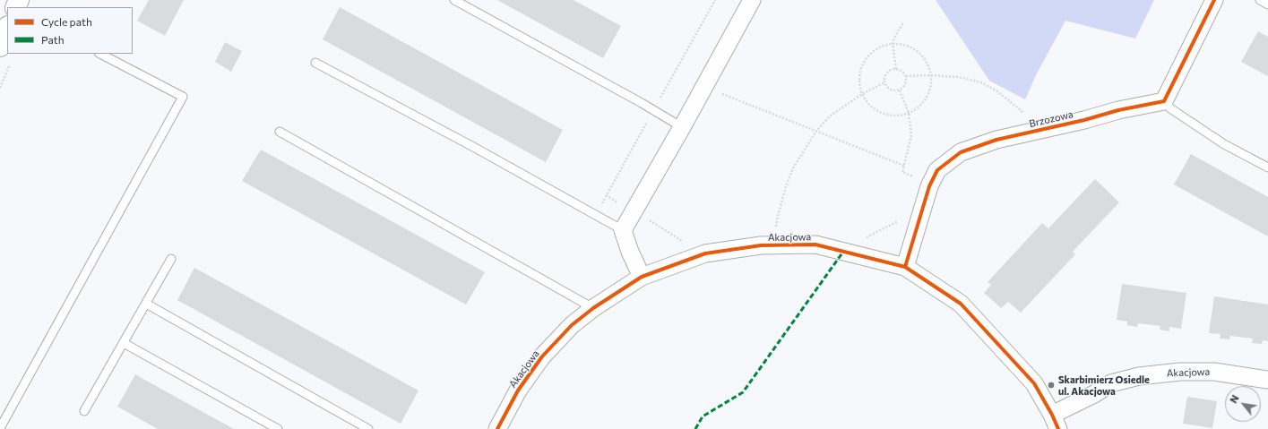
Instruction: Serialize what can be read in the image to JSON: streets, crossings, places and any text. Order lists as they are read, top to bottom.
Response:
{
  "streets": {
    "street": ["Brzozowa", "Akacjowa"]
  },
  "crossings": [
    ["Brzozowa", "Akacjowa"]
  ],
  "places": ["Skarbimierz Osiedle ul. Akacjowa"],
  "legend": ["Cycle path", "Path"],
  "north": "top left"
}
